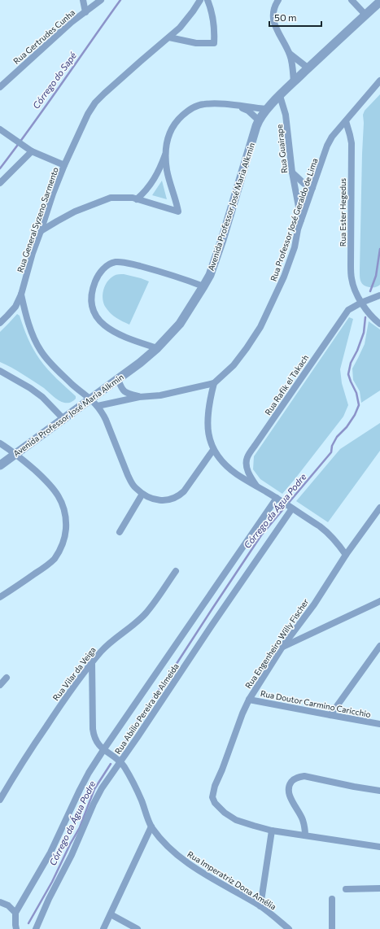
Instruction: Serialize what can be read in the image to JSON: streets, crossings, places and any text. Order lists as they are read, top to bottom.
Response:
{
  "streets": {
    "street": [
      "Rua Gertrudes Cunha",
      "Rua Guairape",
      "Avenida Professor José Maria Alkmin",
      "Rua Ester Hegedus",
      "Rua General Syzeno Sarmento",
      "Rua Professor José Geraldo de Lima",
      "Rua Rafik el Takach",
      "Rua Engenheiro Willy Fischer",
      "Rua Vilar da Veiga",
      "Rua Doutor Carmino Caricchio",
      "Rua Abílio Pereira de Almeida",
      "Rua Imperatriz Dona Amélia"
    ]
  },
  "crossings": [
    ["Rua Guairape", "Avenida Professor José Maria Alkmin"],
    ["Rua Guairape", "Rua Professor José Geraldo de Lima"],
    ["Avenida Professor José Maria Alkmin", "Rua Professor José Geraldo de Lima"],
    ["Rua Ester Hegedus", "Rua Professor José Geraldo de Lima"],
    ["Rua Ester Hegedus", "Rua Rafik el Takach"],
    ["Rua Engenheiro Willy Fischer", "Rua Doutor Carmino Caricchio"],
    ["Rua Vilar da Veiga", "Rua Imperatriz Dona Amélia"],
    ["Rua Abílio Pereira de Almeida", "Rua Imperatriz Dona Amélia"]
  ],
  "water": ["Córrego do Sapé", "Córrego da Água Podre"],
  "scale_bar": "50 m"
}
